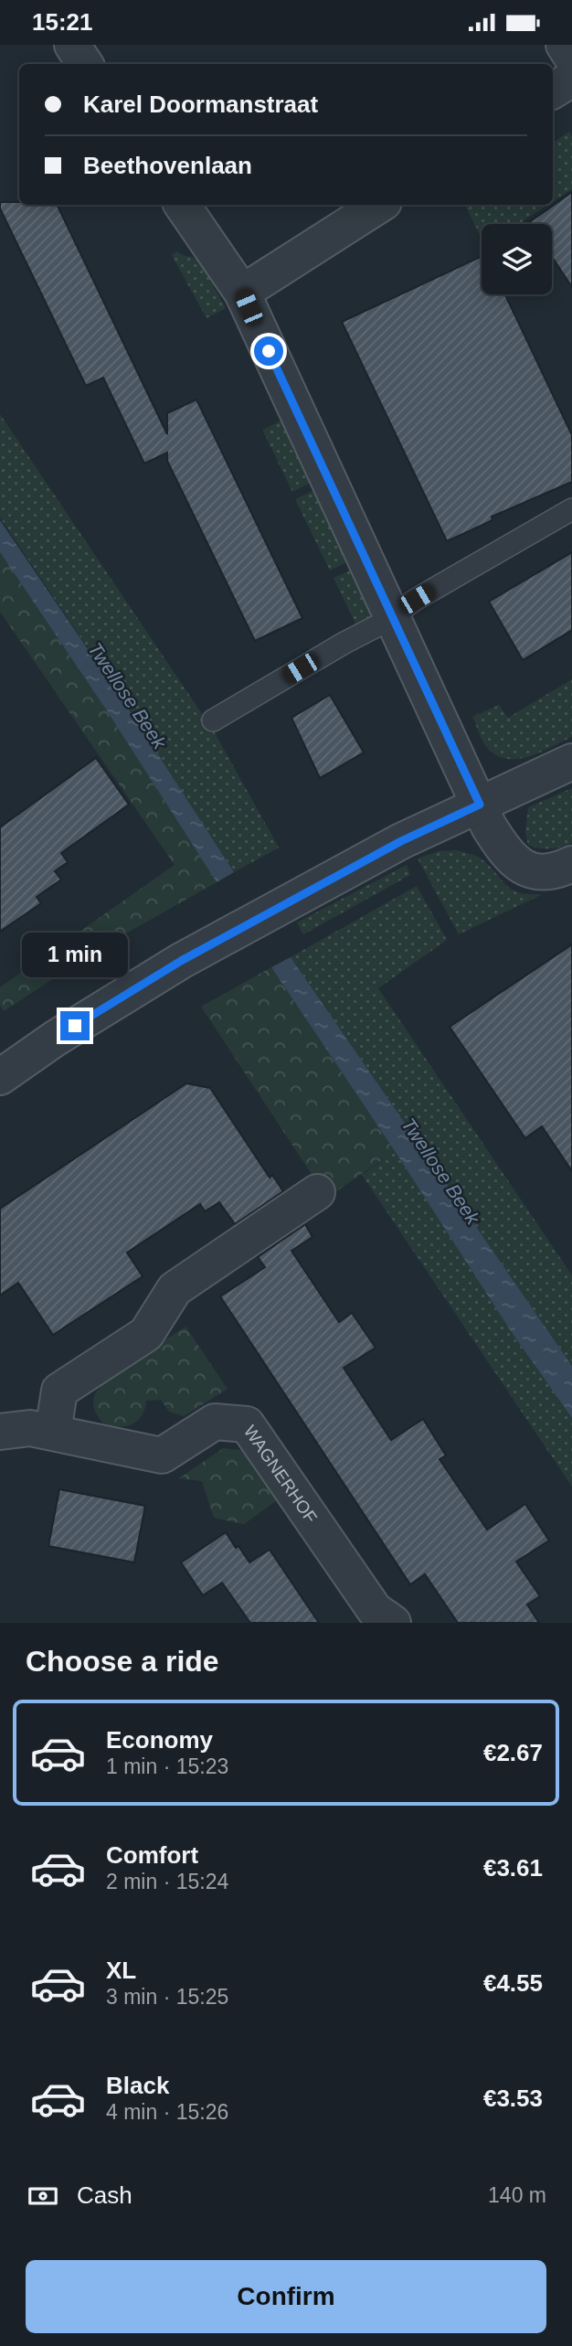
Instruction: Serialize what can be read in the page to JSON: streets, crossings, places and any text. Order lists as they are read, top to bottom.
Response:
{
  "streets": {
    "street": ["WAGNERHOF"]
  },
  "water": ["Twellose Beek"],
  "page": {
    "status": "15:21",
    "banner": ["Karel Doormanstraat", "Beethovenlaan"],
    "bubble": "1 min",
    "heading": "Choose a ride",
    "list": [
      {
        "name": "Economy",
        "note": "1 min · 15:23",
        "value": "€2.67"
      },
      {
        "name": "Comfort",
        "note": "2 min · 15:24",
        "value": "€3.61"
      },
      {
        "name": "XL",
        "note": "3 min · 15:25",
        "value": "€4.55"
      },
      {
        "name": "Black",
        "note": "4 min · 15:26",
        "value": "€3.53"
      }
    ],
    "pay": ["Cash", "140 m"],
    "buttons": "Confirm"
  }
}
